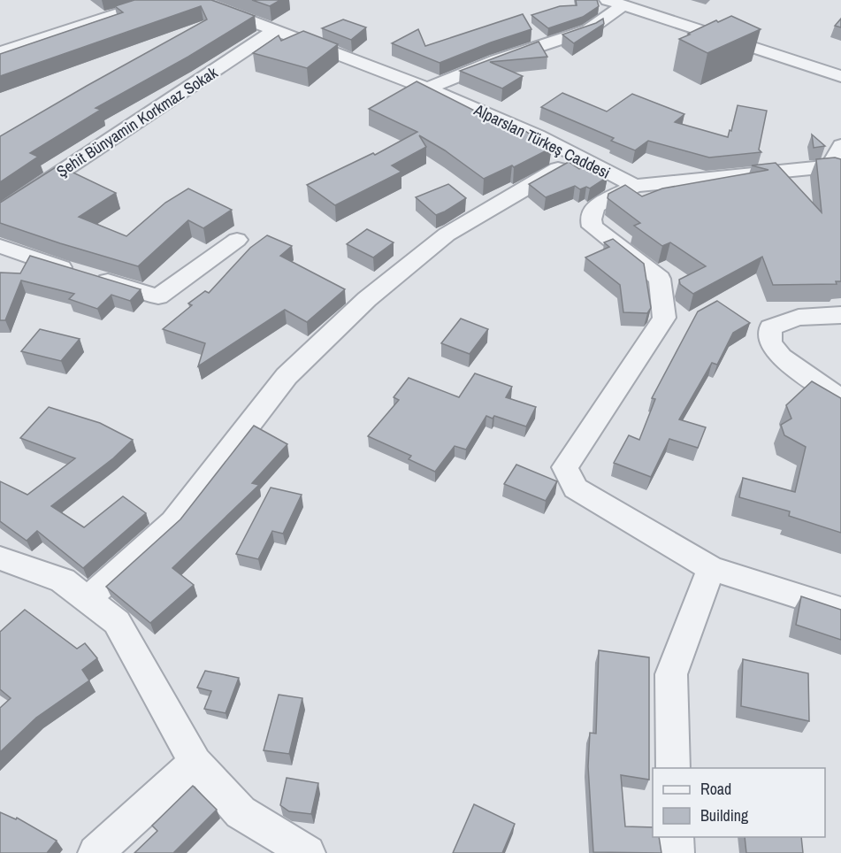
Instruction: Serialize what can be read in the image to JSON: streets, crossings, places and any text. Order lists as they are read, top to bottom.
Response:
{
  "streets": {
    "street": ["Şehit Bünyamin Korkmaz Sokak", "Alparslan Türkeş Caddesi"]
  },
  "crossings": [
    ["Şehit Bünyamin Korkmaz Sokak", "Alparslan Türkeş Caddesi"]
  ],
  "legend": ["Road", "Building"]
}
